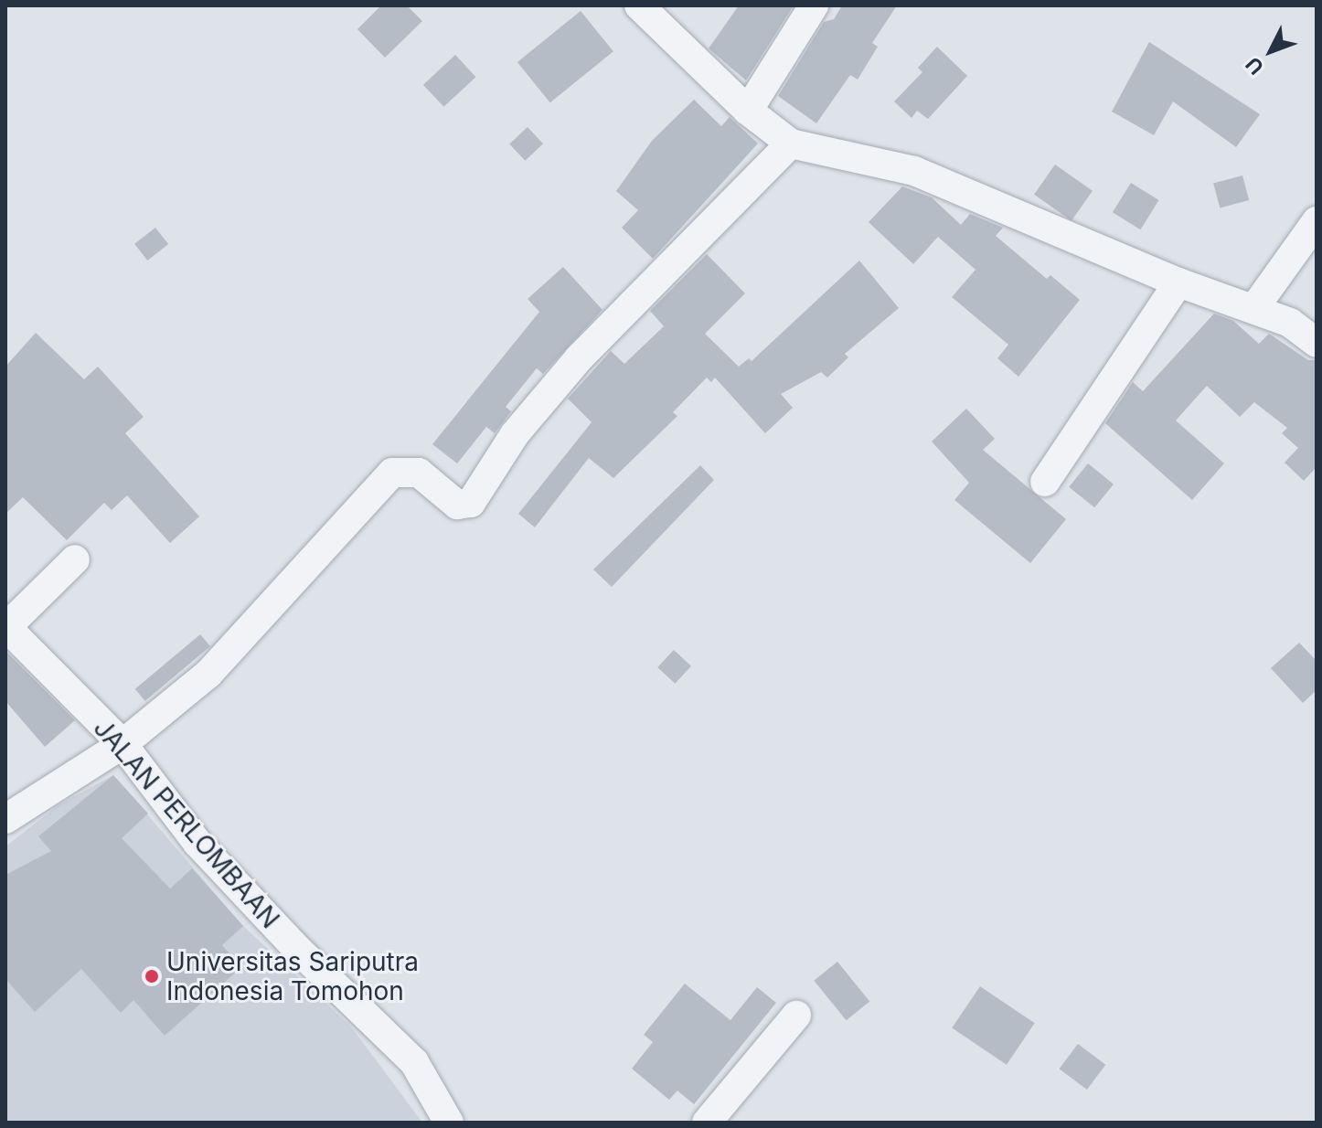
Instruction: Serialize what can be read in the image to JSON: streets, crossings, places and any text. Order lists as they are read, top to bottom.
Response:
{
  "streets": {
    "street": ["JALAN PERLOMBAAN"]
  },
  "places": ["Universitas Sariputra Indonesia Tomohon"],
  "north": "bottom left"
}
